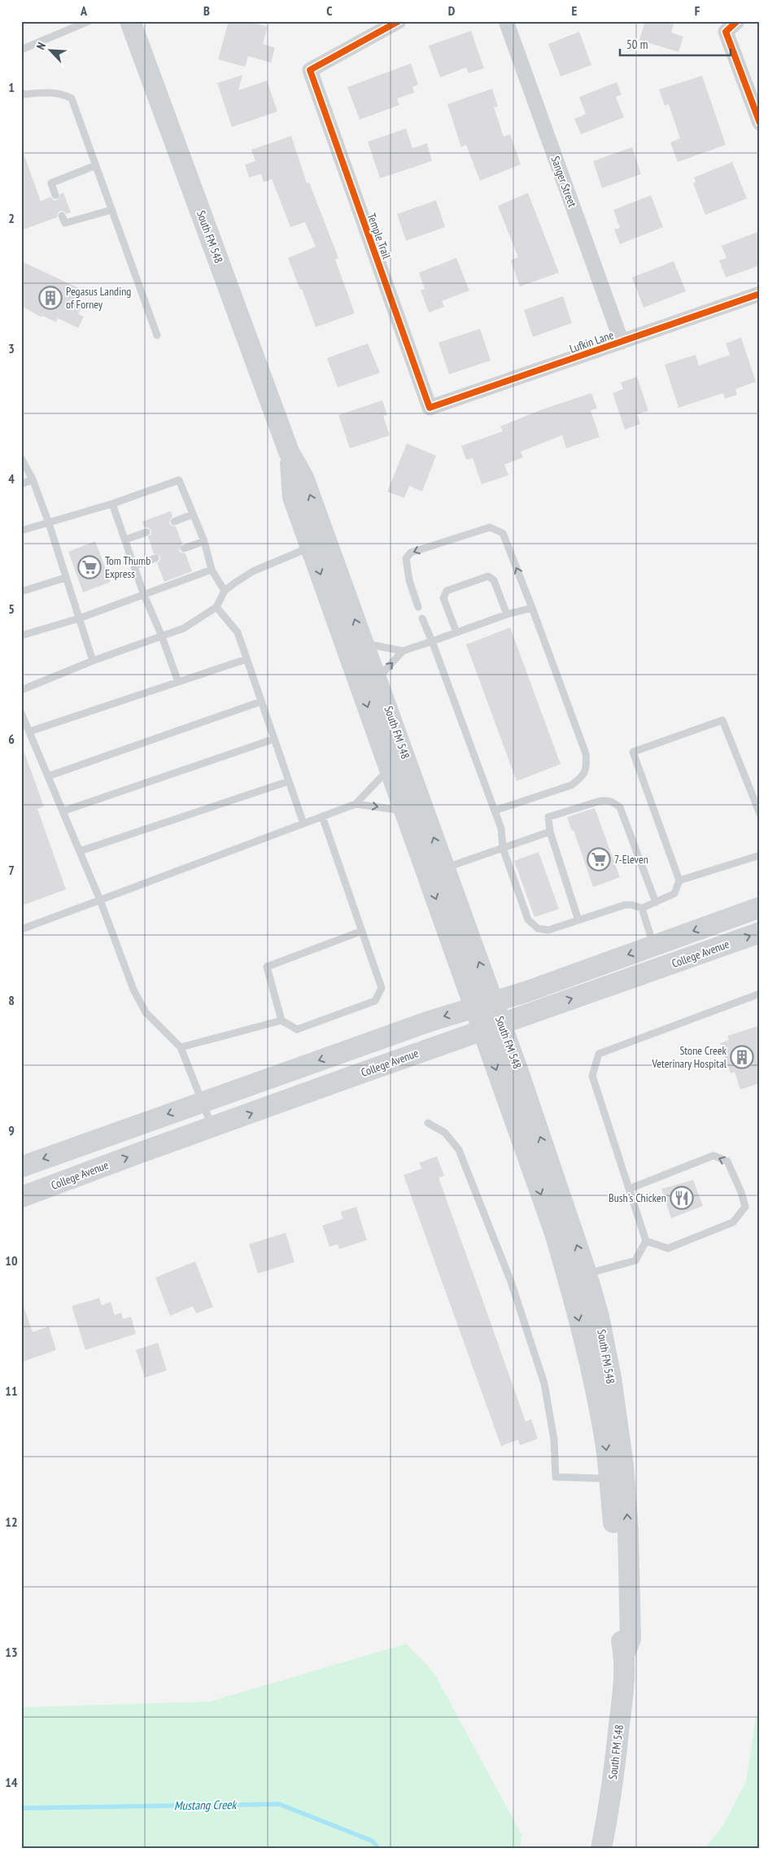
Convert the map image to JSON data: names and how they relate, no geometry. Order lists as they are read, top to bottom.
{
  "streets": {
    "main road": ["South FM 548", "College Avenue"],
    "street": ["Sanger Street", "Temple Trail", "Lufkin Lane"]
  },
  "crossings": [
    ["Sanger Street", "Lufkin Lane"],
    ["Temple Trail", "Lufkin Lane"],
    ["South FM 548", "College Avenue"]
  ],
  "water": ["Mustang Creek"],
  "places": {
    "building": ["Pegasus Landing of Forney", "Stone Creek Veterinary Hospital"],
    "supermarket": ["Tom Thumb Express", "7-Eleven"],
    "restaurant": ["Bush's Chicken"]
  },
  "scale_bar": "50 m",
  "north": "top left",
  "grid": {
    "columns": [
      "A",
      "B",
      "C",
      "D",
      "E",
      "F"
    ],
    "rows": [
      "1",
      "2",
      "3",
      "4",
      "5",
      "6",
      "7",
      "8",
      "9",
      "10",
      "11",
      "12",
      "13",
      "14"
    ]
  }
}
